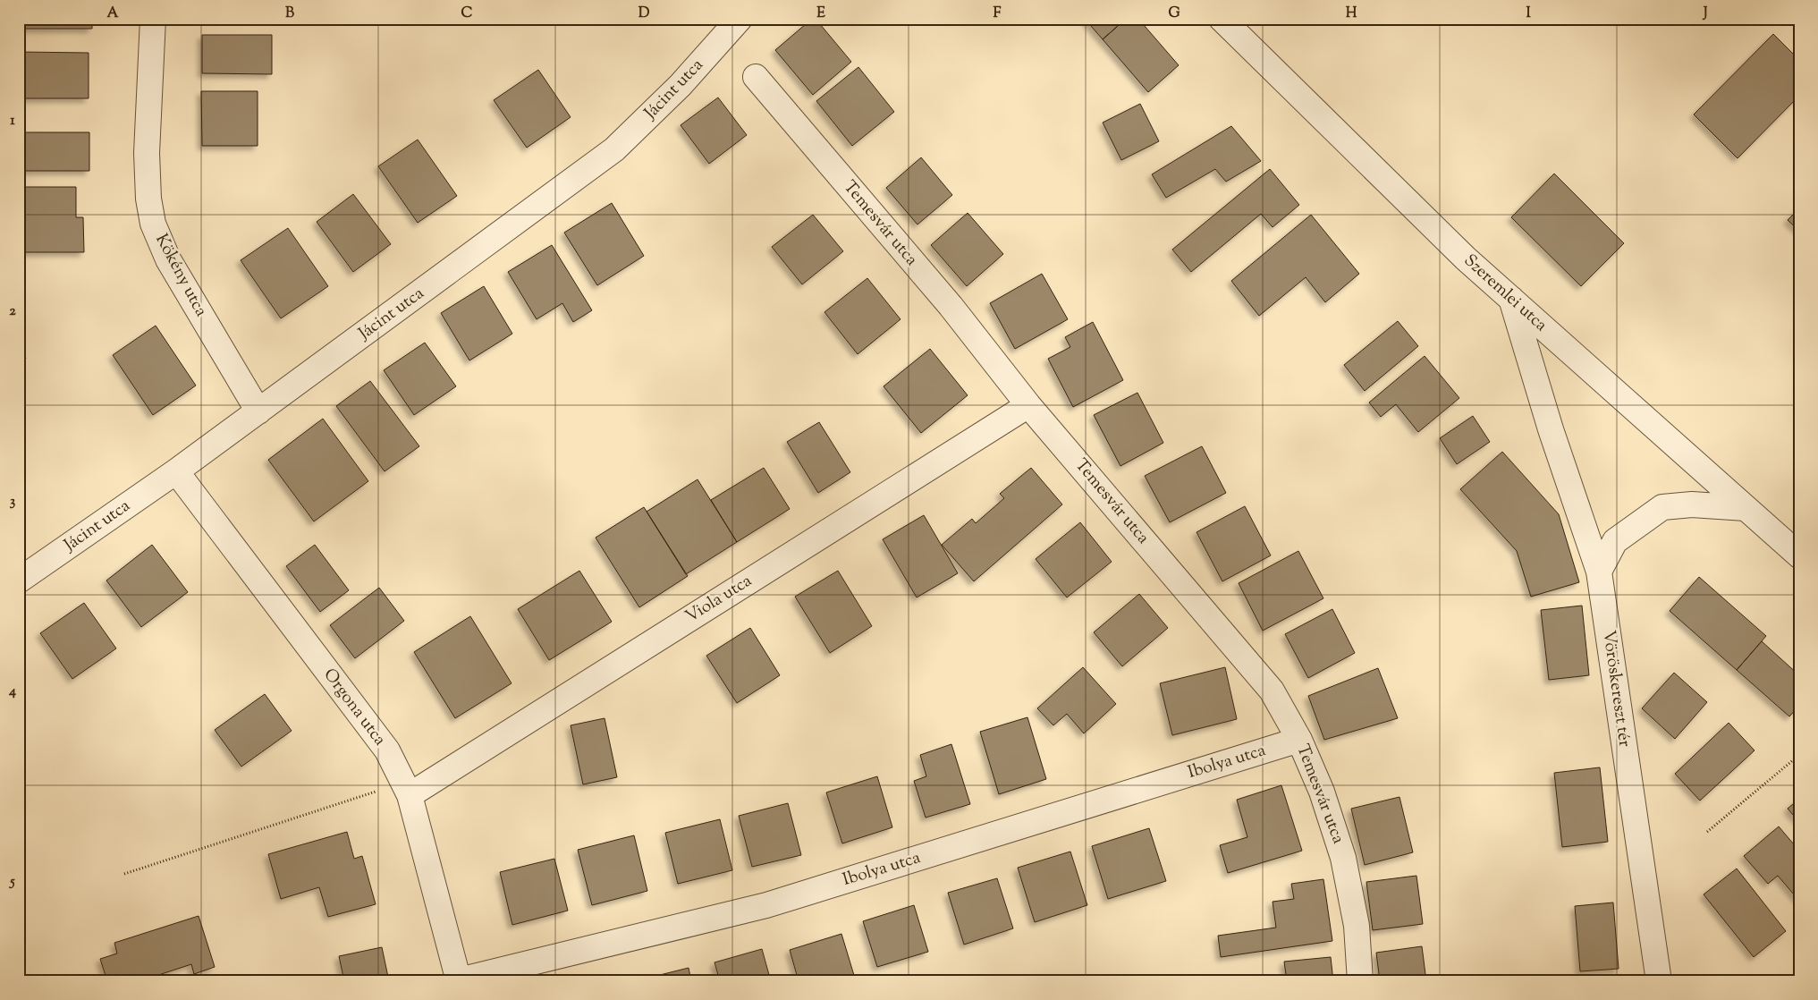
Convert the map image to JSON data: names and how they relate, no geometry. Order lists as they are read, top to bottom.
{
  "streets": {
    "street": [
      "Jácint utca",
      "Temesvár utca",
      "Kökény utca",
      "Szeremlei utca",
      "Viola utca",
      "Vöröskereszt tér",
      "Orgona utca",
      "Ibolya utca"
    ]
  },
  "crossings": [
    ["Jácint utca", "Kökény utca"],
    ["Jácint utca", "Orgona utca"],
    ["Temesvár utca", "Viola utca"],
    ["Temesvár utca", "Ibolya utca"],
    ["Szeremlei utca", "Vöröskereszt tér"],
    ["Viola utca", "Orgona utca"],
    ["Orgona utca", "Ibolya utca"]
  ],
  "grid": {
    "columns": [
      "A",
      "B",
      "C",
      "D",
      "E",
      "F",
      "G",
      "H",
      "I",
      "J"
    ],
    "rows": [
      "1",
      "2",
      "3",
      "4",
      "5"
    ]
  }
}
